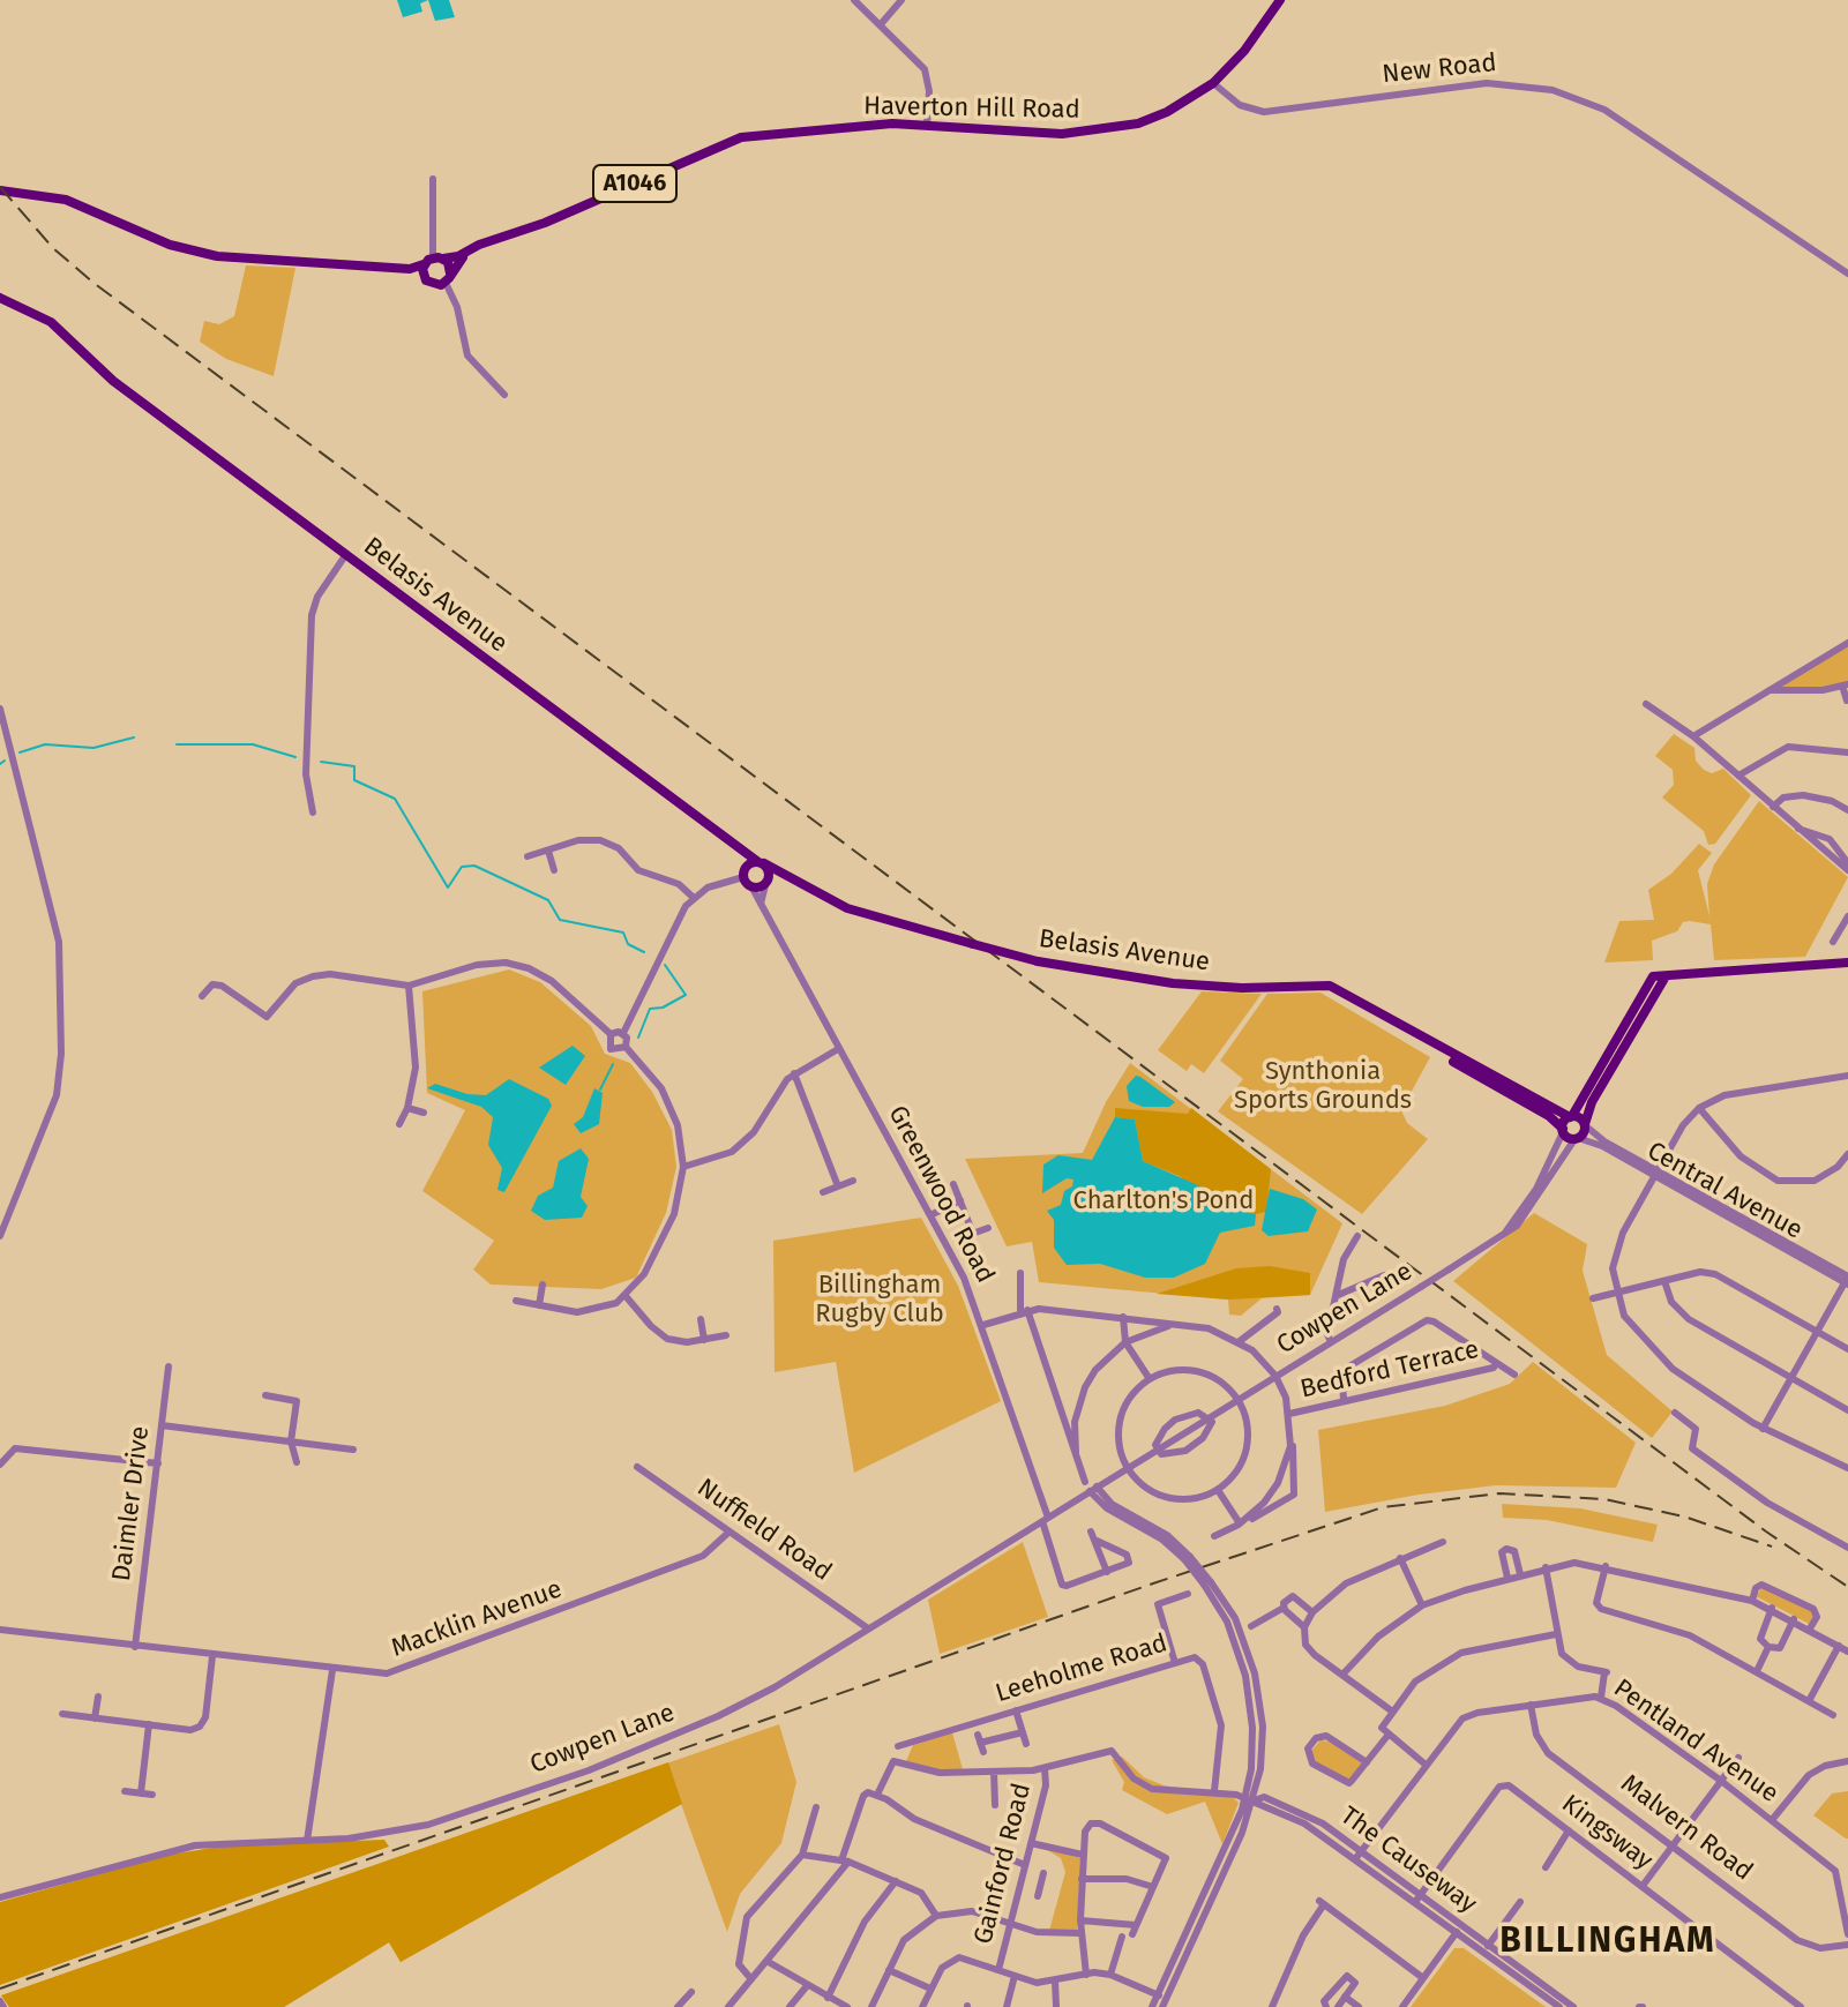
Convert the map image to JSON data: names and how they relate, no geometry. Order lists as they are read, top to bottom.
{
  "streets": {
    "main road": [
      "Haverton Hill Road",
      "A1046",
      "Belasis Avenue",
      "Central Avenue"
    ],
    "street": [
      "New Road",
      "Greenwood Road",
      "Cowpen Lane",
      "Bedford Terrace",
      "Daimler Drive",
      "Nuffield Road",
      "Macklin Avenue",
      "Leeholme Road",
      "Pentland Avenue",
      "Malvern Road",
      "Kingsway",
      "The Causeway",
      "Gainford Road"
    ]
  },
  "crossings": [
    ["New Road", "Haverton Hill Road"],
    ["Belasis Avenue", "Central Avenue"],
    ["Belasis Avenue", "Greenwood Road"],
    ["Central Avenue", "Cowpen Lane"],
    ["Greenwood Road", "Cowpen Lane"],
    ["Cowpen Lane", "Nuffield Road"],
    ["Daimler Drive", "Macklin Avenue"],
    ["Nuffield Road", "Macklin Avenue"],
    ["Leeholme Road", "The Causeway"],
    ["Pentland Avenue", "Malvern Road"],
    ["Pentland Avenue", "The Causeway"],
    ["Kingsway", "The Causeway"],
    ["The Causeway", "Gainford Road"]
  ],
  "districts": ["BILLINGHAM"],
  "parks": ["Synthonia Sports Grounds", "Charlton's Pond", "Billingham Rugby Club"]
}
